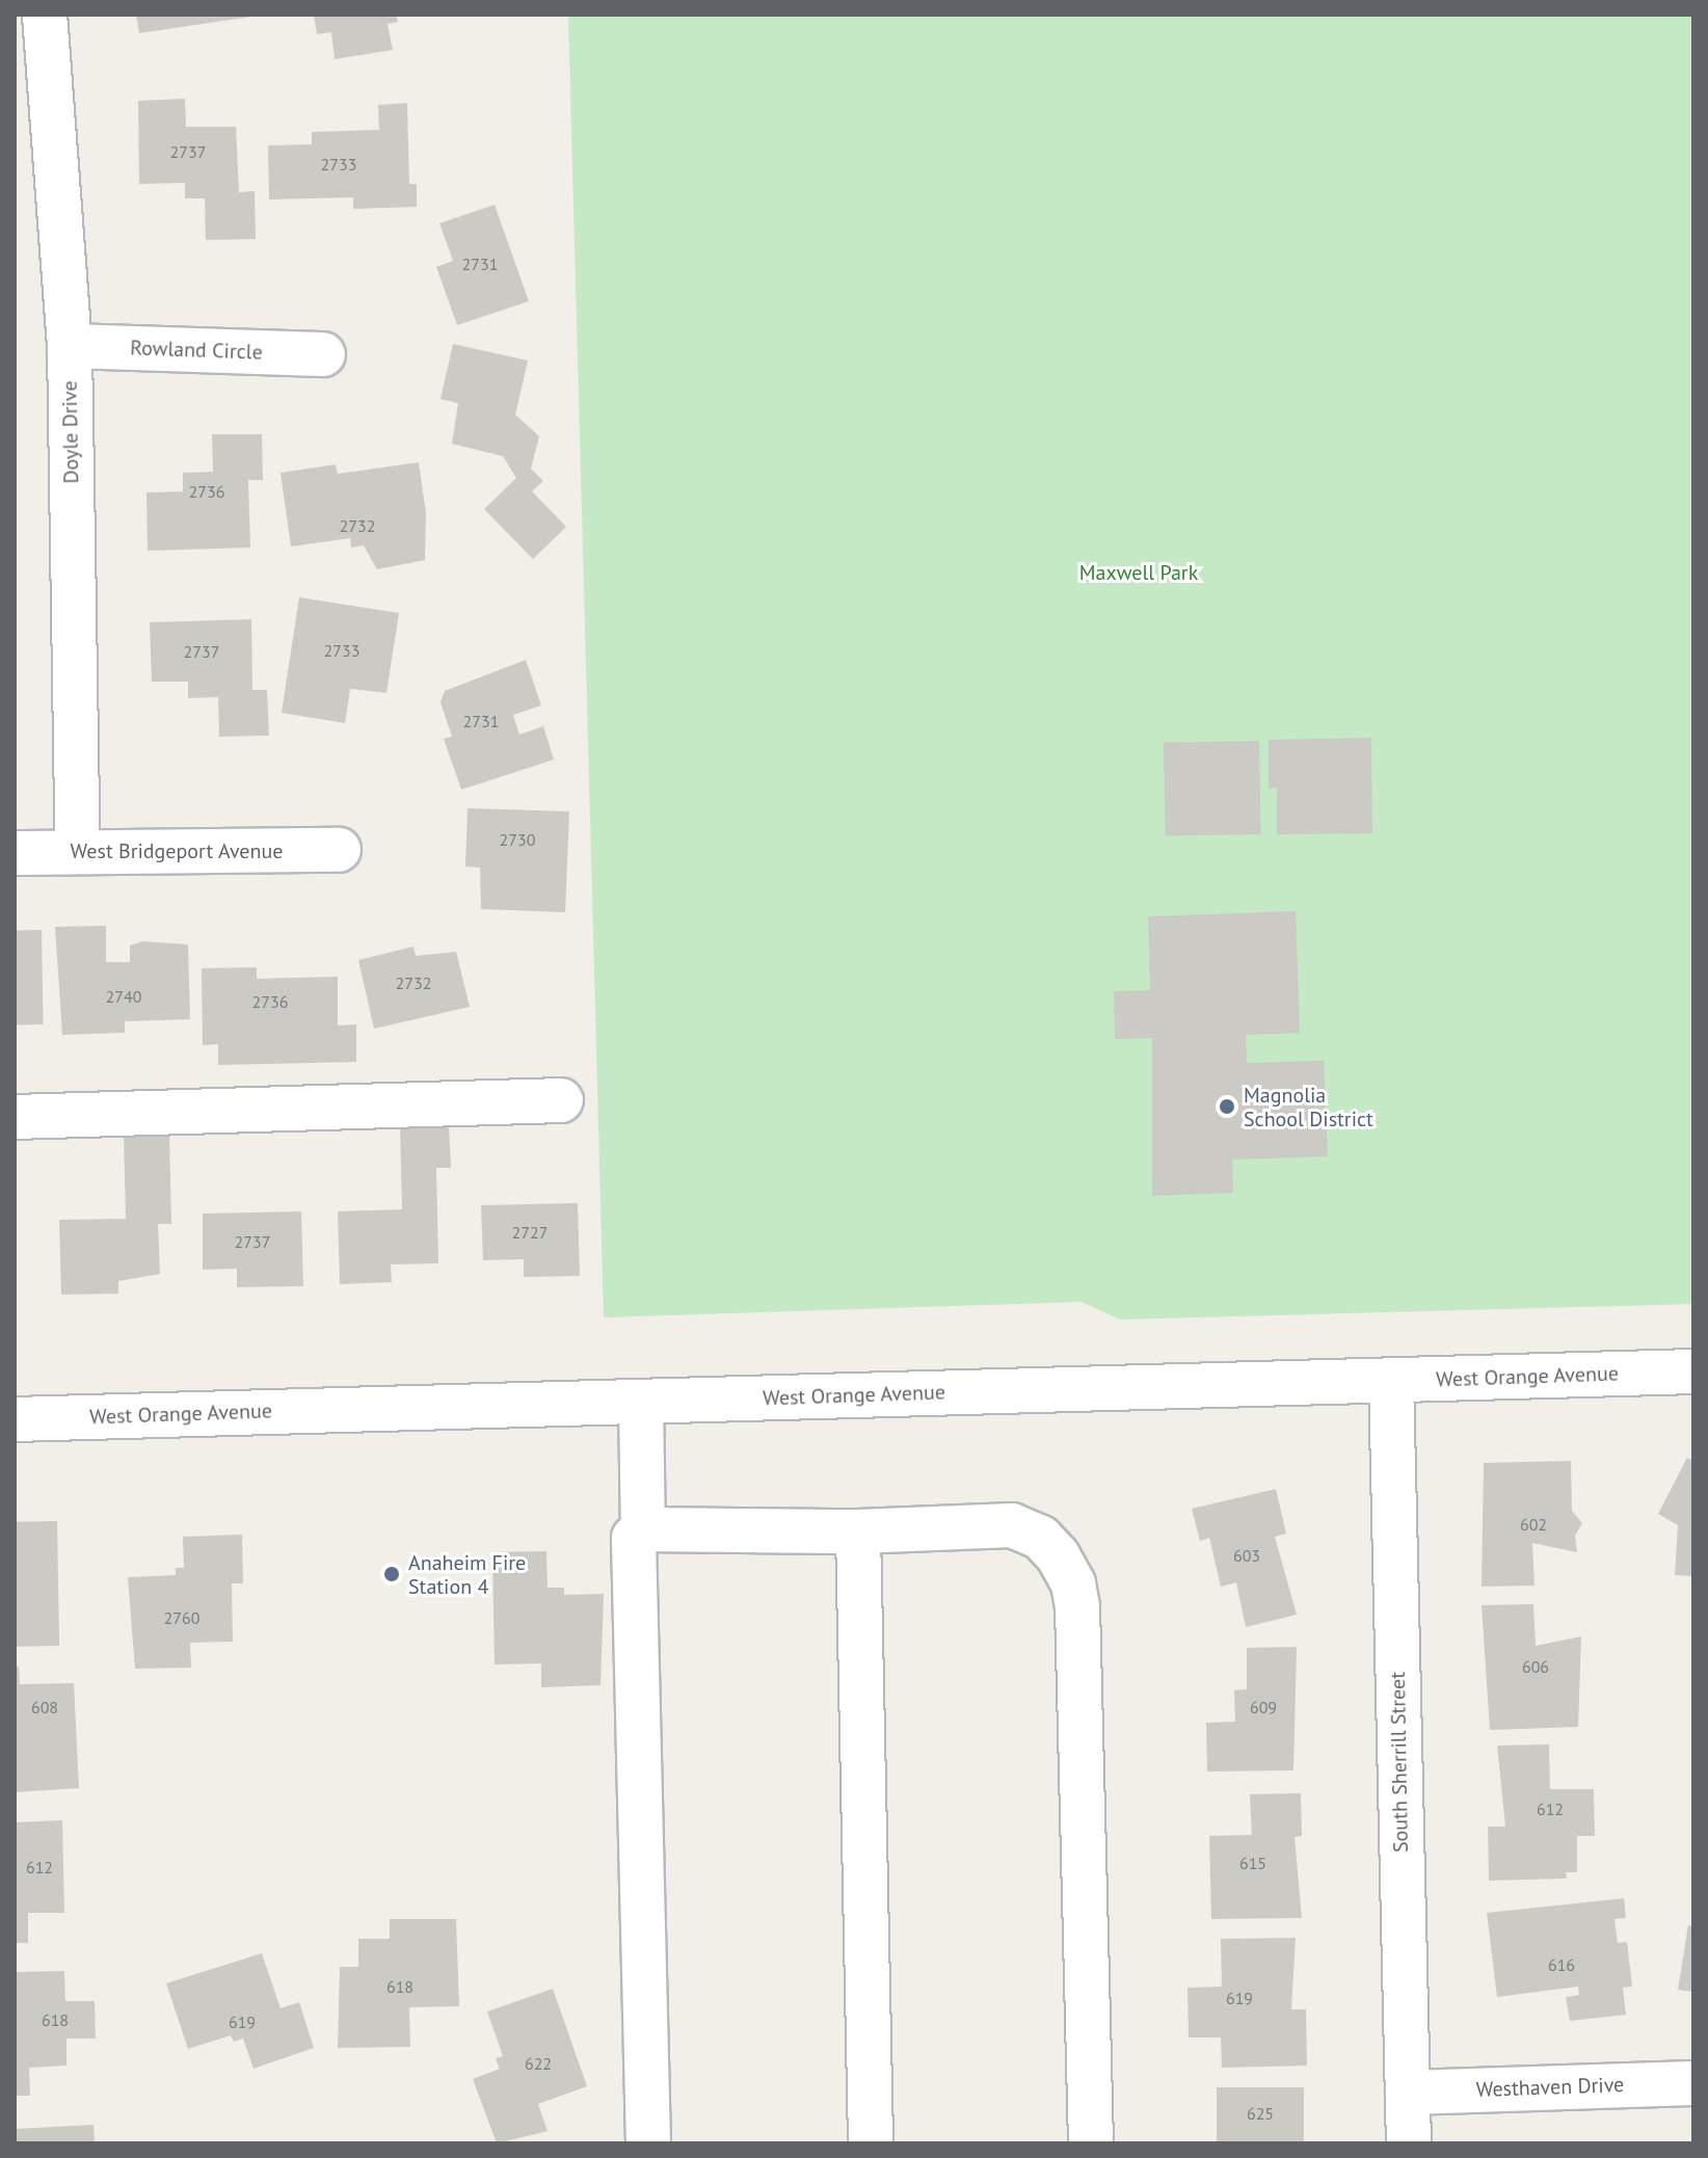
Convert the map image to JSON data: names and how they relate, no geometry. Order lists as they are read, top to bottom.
{
  "streets": {
    "street": [
      "Rowland Circle",
      "Doyle Drive",
      "West Bridgeport Avenue",
      "West Orange Avenue",
      "South Sherrill Street",
      "Westhaven Drive"
    ]
  },
  "crossings": [
    ["Rowland Circle", "Doyle Drive"],
    ["Doyle Drive", "West Bridgeport Avenue"],
    ["West Orange Avenue", "South Sherrill Street"],
    ["South Sherrill Street", "Westhaven Drive"]
  ],
  "parks": ["Maxwell Park"],
  "places": ["Magnolia School District", "Anaheim Fire Station 4"],
  "house_numbers": [
    "2737",
    "2733",
    "2731",
    "2736",
    "2732",
    "2733",
    "2737",
    "2731",
    "2730",
    "2732",
    "2740",
    "2736",
    "2727",
    "2737",
    "602",
    "603",
    "2760",
    "606",
    "608",
    "609",
    "612",
    "615",
    "612",
    "616",
    "618",
    "619",
    "618",
    "619",
    "622",
    "625"
  ]
}
